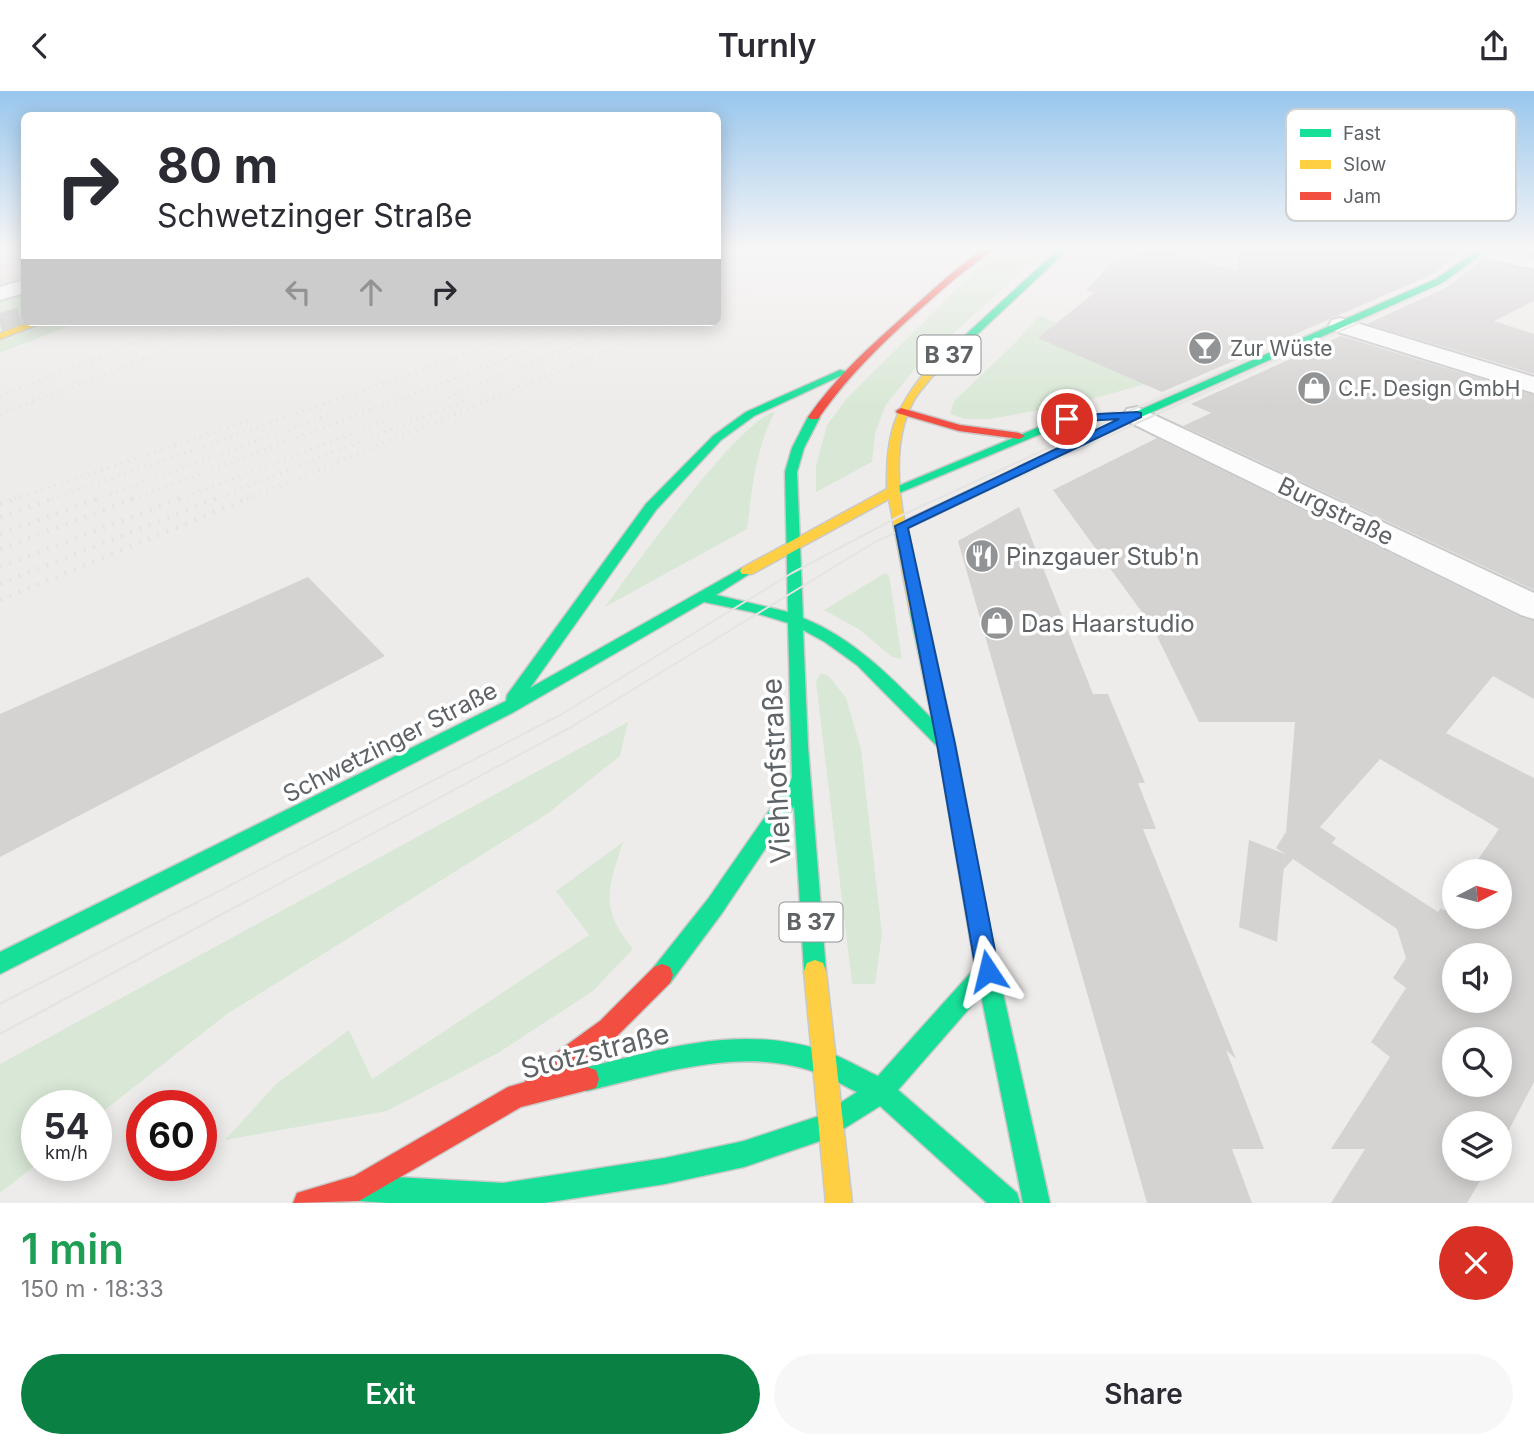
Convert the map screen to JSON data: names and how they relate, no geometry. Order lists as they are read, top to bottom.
{
  "streets": {
    "main road": [
      "B 37",
      "Schwetzinger Straße",
      "Viehhofstraße",
      "Stotzstraße"
    ],
    "street": ["Burgstraße"]
  },
  "crossings": [
    ["B 37", "Schwetzinger Straße"],
    ["B 37", "Viehhofstraße"],
    ["B 37", "Stotzstraße"],
    ["Schwetzinger Straße", "Viehhofstraße"],
    ["Viehhofstraße", "Stotzstraße"]
  ],
  "places": {
    "bar": ["Zur Wüste"],
    "shop": ["C.F. Design GmbH", "Das Haarstudio"],
    "restaurant": ["Pinzgauer Stub'n"]
  },
  "legend": ["Fast", "Slow", "Jam"],
  "north": "right",
  "page": {
    "header": "Turnly",
    "turn": ["80 m", "Schwetzinger Straße"],
    "speed": "54 km/h",
    "limit": "60",
    "heading": ["1 min", "150 m · 18:33"],
    "buttons": ["Exit", "Share"]
  }
}
